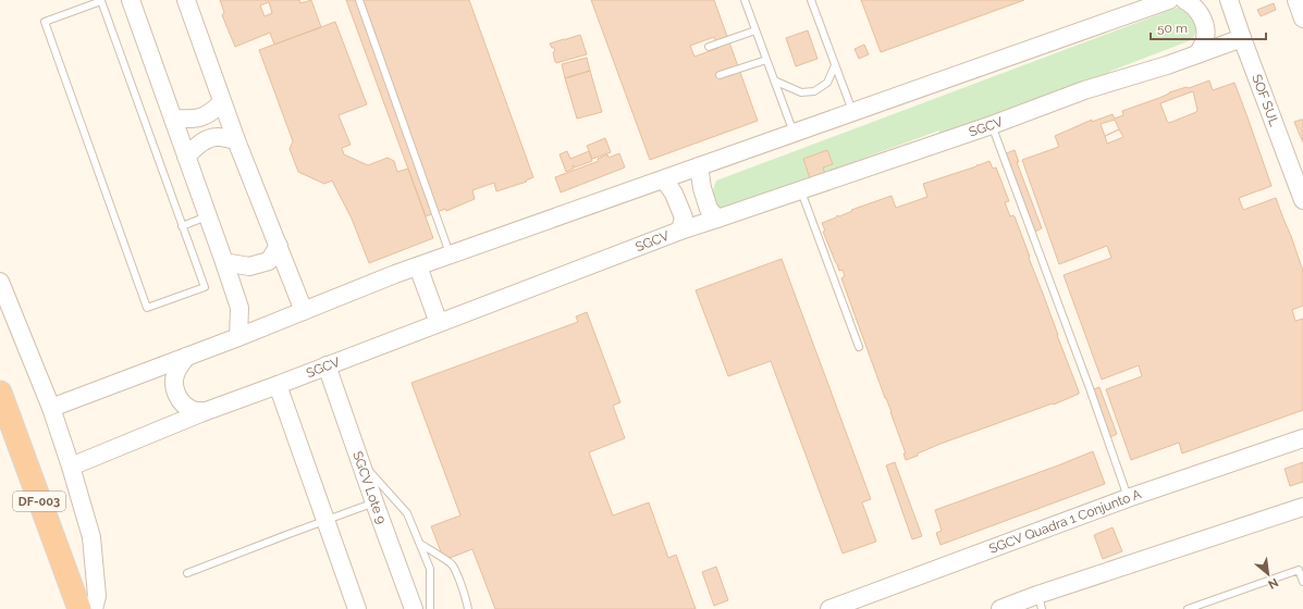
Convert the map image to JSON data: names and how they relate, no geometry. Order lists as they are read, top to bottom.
{
  "streets": {
    "highway": ["DF-003"],
    "street": [
      "SOF SUL",
      "SGCV",
      "SGCV Lote 9",
      "SGCV Quadra 1 Conjunto A"
    ]
  },
  "crossings": [
    ["SOF SUL", "SGCV"],
    ["SGCV", "SGCV Lote 9"]
  ],
  "scale_bar": "50 m",
  "north": "bottom right"
}
